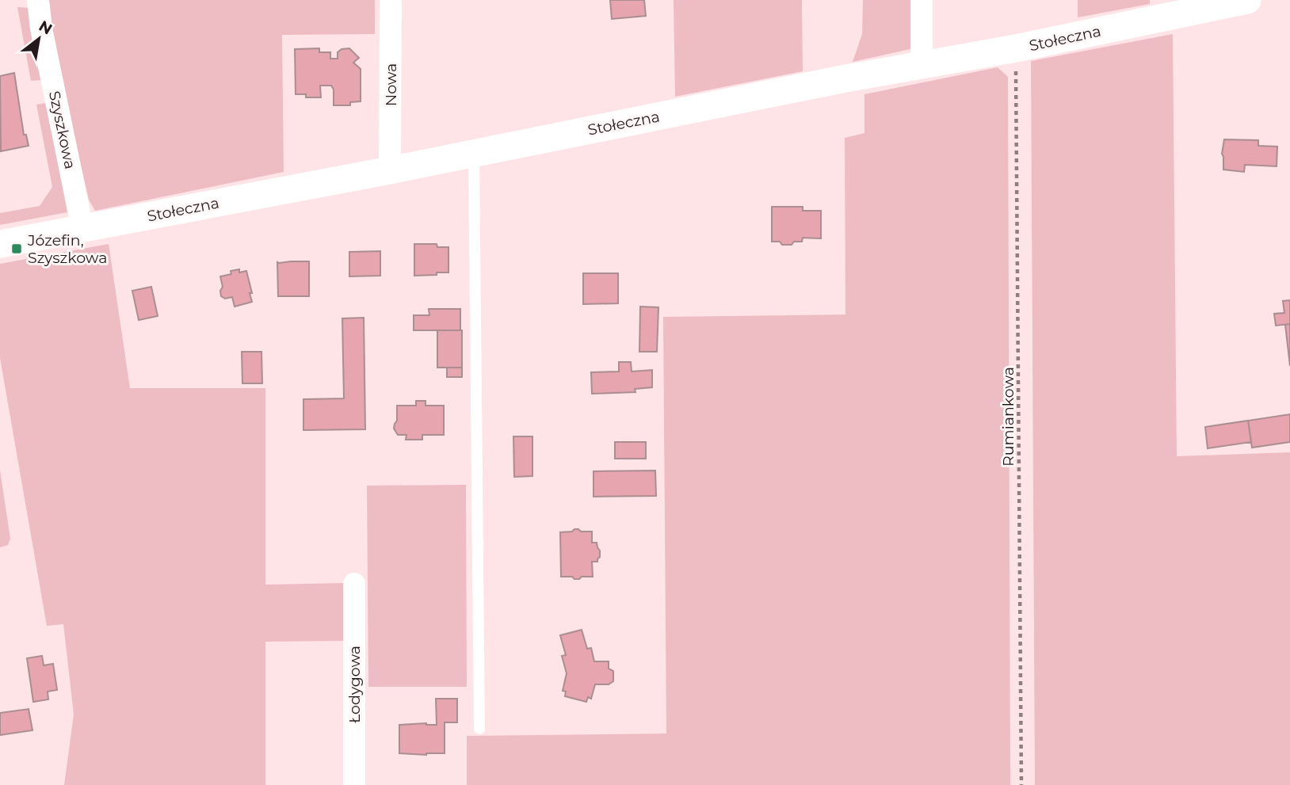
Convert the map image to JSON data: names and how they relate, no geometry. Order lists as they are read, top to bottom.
{
  "streets": {
    "street": [
      "Stołeczna",
      "Nowa",
      "Szyszkowa",
      "Łodygowa"
    ],
    "path": ["Rumiankowa"]
  },
  "crossings": [
    ["Stołeczna", "Nowa"],
    ["Stołeczna", "Szyszkowa"],
    ["Stołeczna", "Rumiankowa"]
  ],
  "places": {
    "transit": ["Józefin, Szyszkowa"]
  },
  "north": "top right"
}
